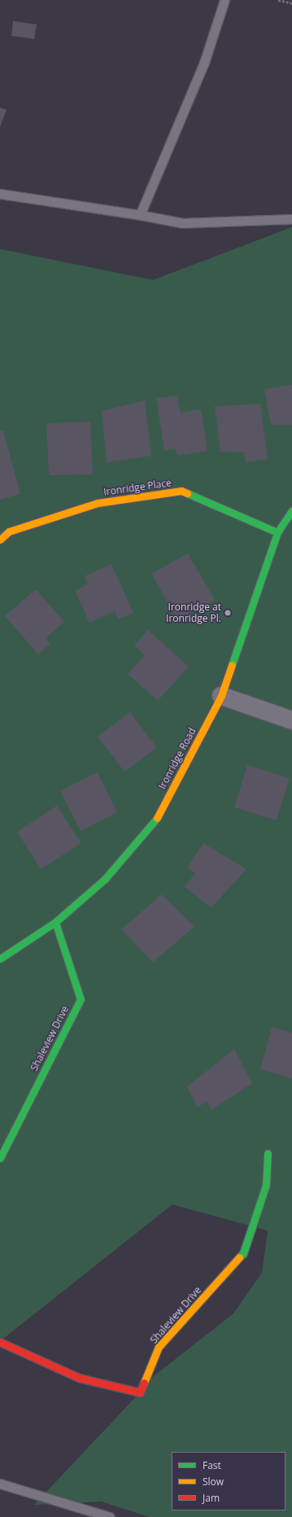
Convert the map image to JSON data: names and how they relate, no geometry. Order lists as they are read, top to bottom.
{
  "streets": {
    "street": ["Ironridge Place", "Ironridge Road", "Shaleview Drive"]
  },
  "crossings": [
    ["Ironridge Place", "Ironridge Road"],
    ["Ironridge Road", "Shaleview Drive"]
  ],
  "places": ["Ironridge at Ironridge Pl."],
  "legend": ["Fast", "Slow", "Jam"]
}
